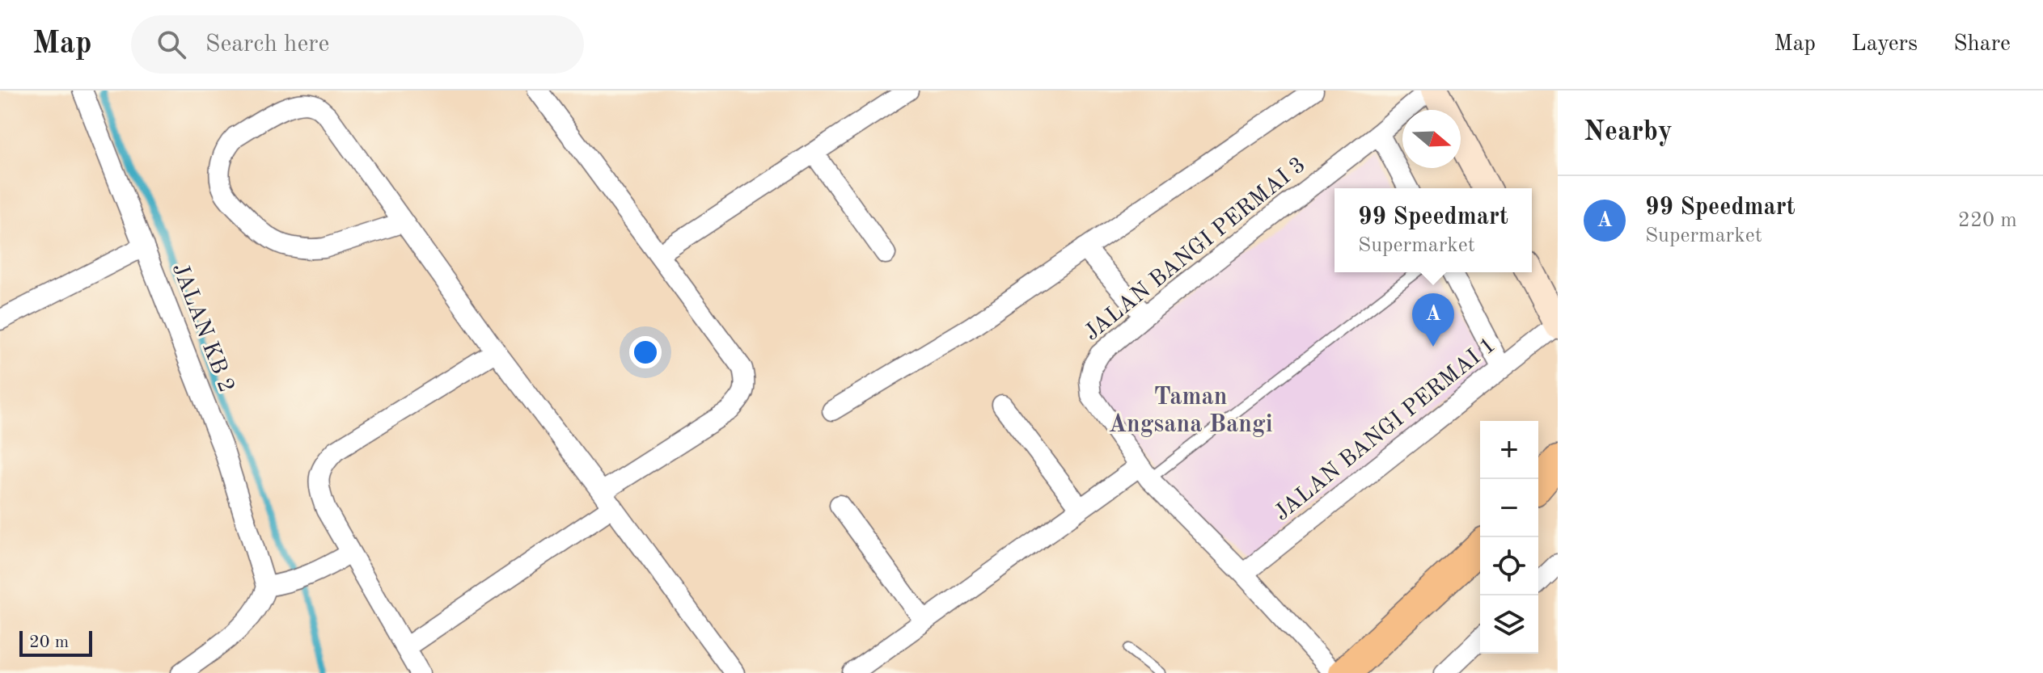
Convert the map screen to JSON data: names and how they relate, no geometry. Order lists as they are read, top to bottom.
{
  "streets": {
    "street": ["JALAN BANGI PERMAI 3", "JALAN KB 2", "JALAN BANGI PERMAI 1"]
  },
  "crossings": [
    ["JALAN BANGI PERMAI 3", "JALAN BANGI PERMAI 1"]
  ],
  "districts": ["Taman Angsana Bangi"],
  "scale_bar": "20 m",
  "north": "right",
  "page": {
    "header": "Map",
    "search": "Search here",
    "nav": ["Map", "Layers", "Share"],
    "heading": "Nearby",
    "list": [
      {
        "mark": "A",
        "name": "99 Speedmart",
        "note": "Supermarket",
        "value": "220 m"
      }
    ],
    "popup": ["99 Speedmart", "Supermarket"],
    "pins": "A",
    "map_buttons": ["+", "−"],
    "scale": "20 m"
  }
}
